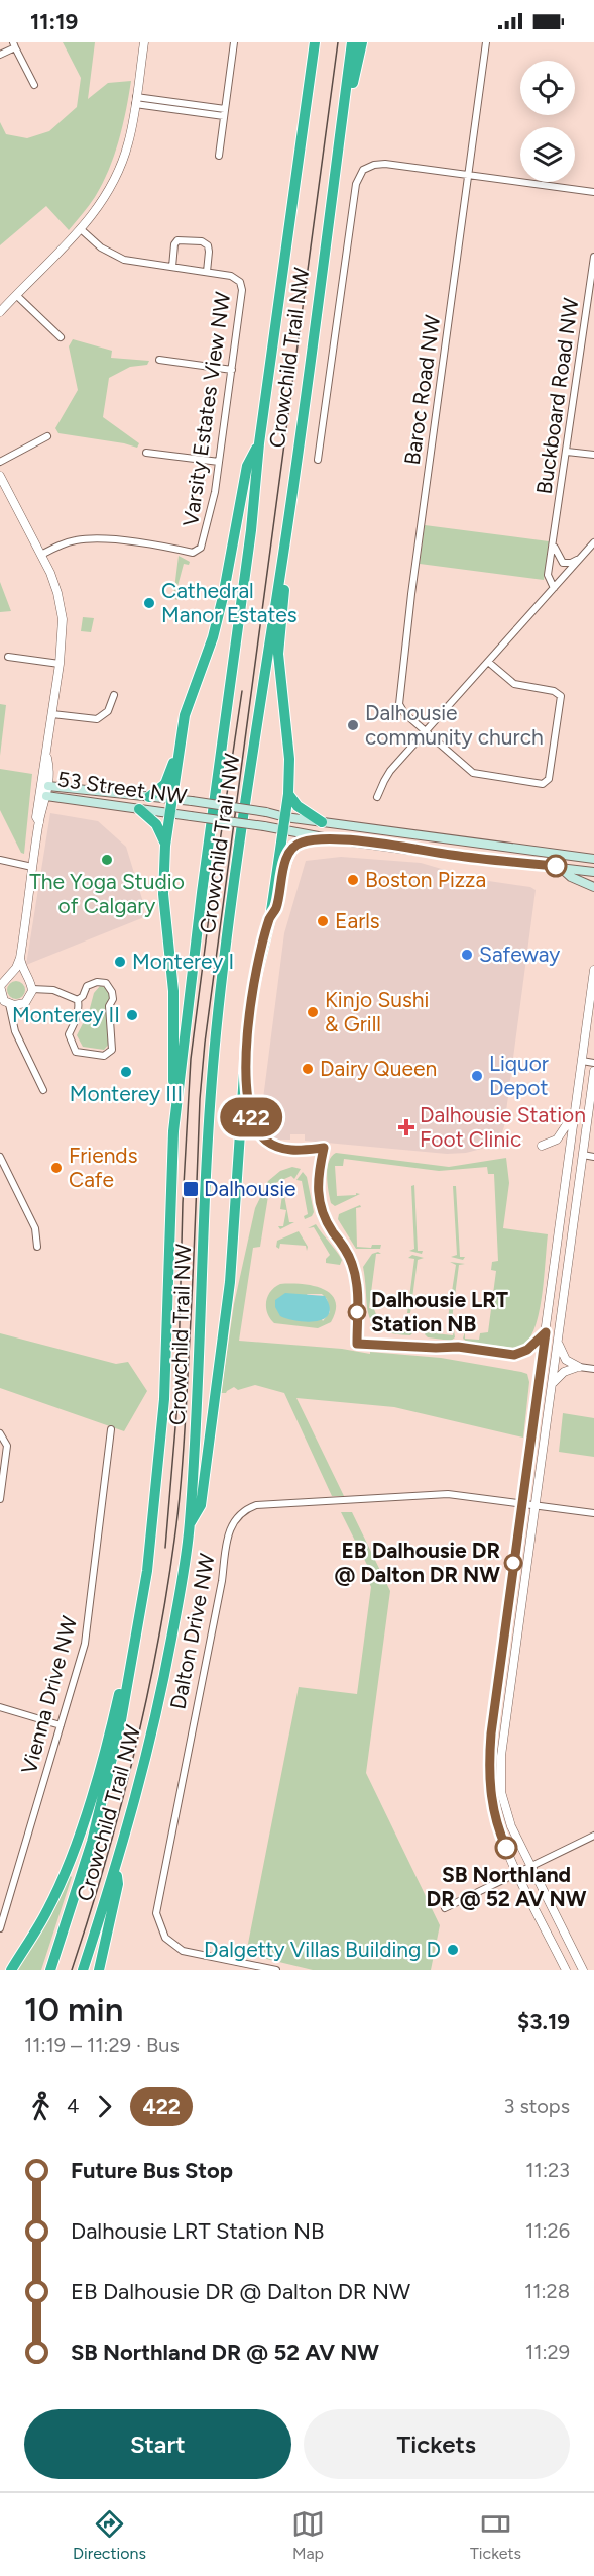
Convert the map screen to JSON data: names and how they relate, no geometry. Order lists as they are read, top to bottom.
{
  "streets": {
    "highway": ["Crowchild Trail NW"],
    "main road": ["53 Street NW"],
    "street": [
      "Baroc Road NW",
      "Buckboard Road NW",
      "Varsity Estates View NW",
      "Dalton Drive NW",
      "Vienna Drive NW"
    ]
  },
  "places": {
    "other": [
      "Cathedral Manor Estates",
      "Dalhousie community church",
      "The Yoga Studio of Calgary",
      "Boston Pizza",
      "Earls",
      "Safeway",
      "Monterey I",
      "Kinjo Sushi & Grill",
      "Monterey II",
      "Dairy Queen",
      "Monterey III",
      "Liquor Depot",
      "Friends Cafe",
      "Dalhousie LRT Station NB",
      "EB Dalhousie DR @ Dalton DR NW",
      "SB Northland DR @ 52 AV NW",
      "Dalgetty Villas Building D"
    ],
    "health": ["Dalhousie Station Foot Clinic"],
    "transit": ["Dalhousie"]
  },
  "lines": ["bus line 422"],
  "page": {
    "status": "11:19",
    "on_map": "422",
    "heading": ["10 min", "11:19 – 11:29 · Bus", "$3.19"],
    "legs": ["4", "422", "3 stops"],
    "list": [
      {
        "name": "Future Bus Stop",
        "value": "11:23"
      },
      {
        "name": "Dalhousie LRT Station NB",
        "value": "11:26"
      },
      {
        "name": "EB Dalhousie DR @ Dalton DR NW",
        "value": "11:28"
      },
      {
        "name": "SB Northland DR @ 52 AV NW",
        "value": "11:29"
      }
    ],
    "buttons": ["Start", "Tickets"],
    "tabs": ["Directions", "Map", "Tickets"]
  }
}
